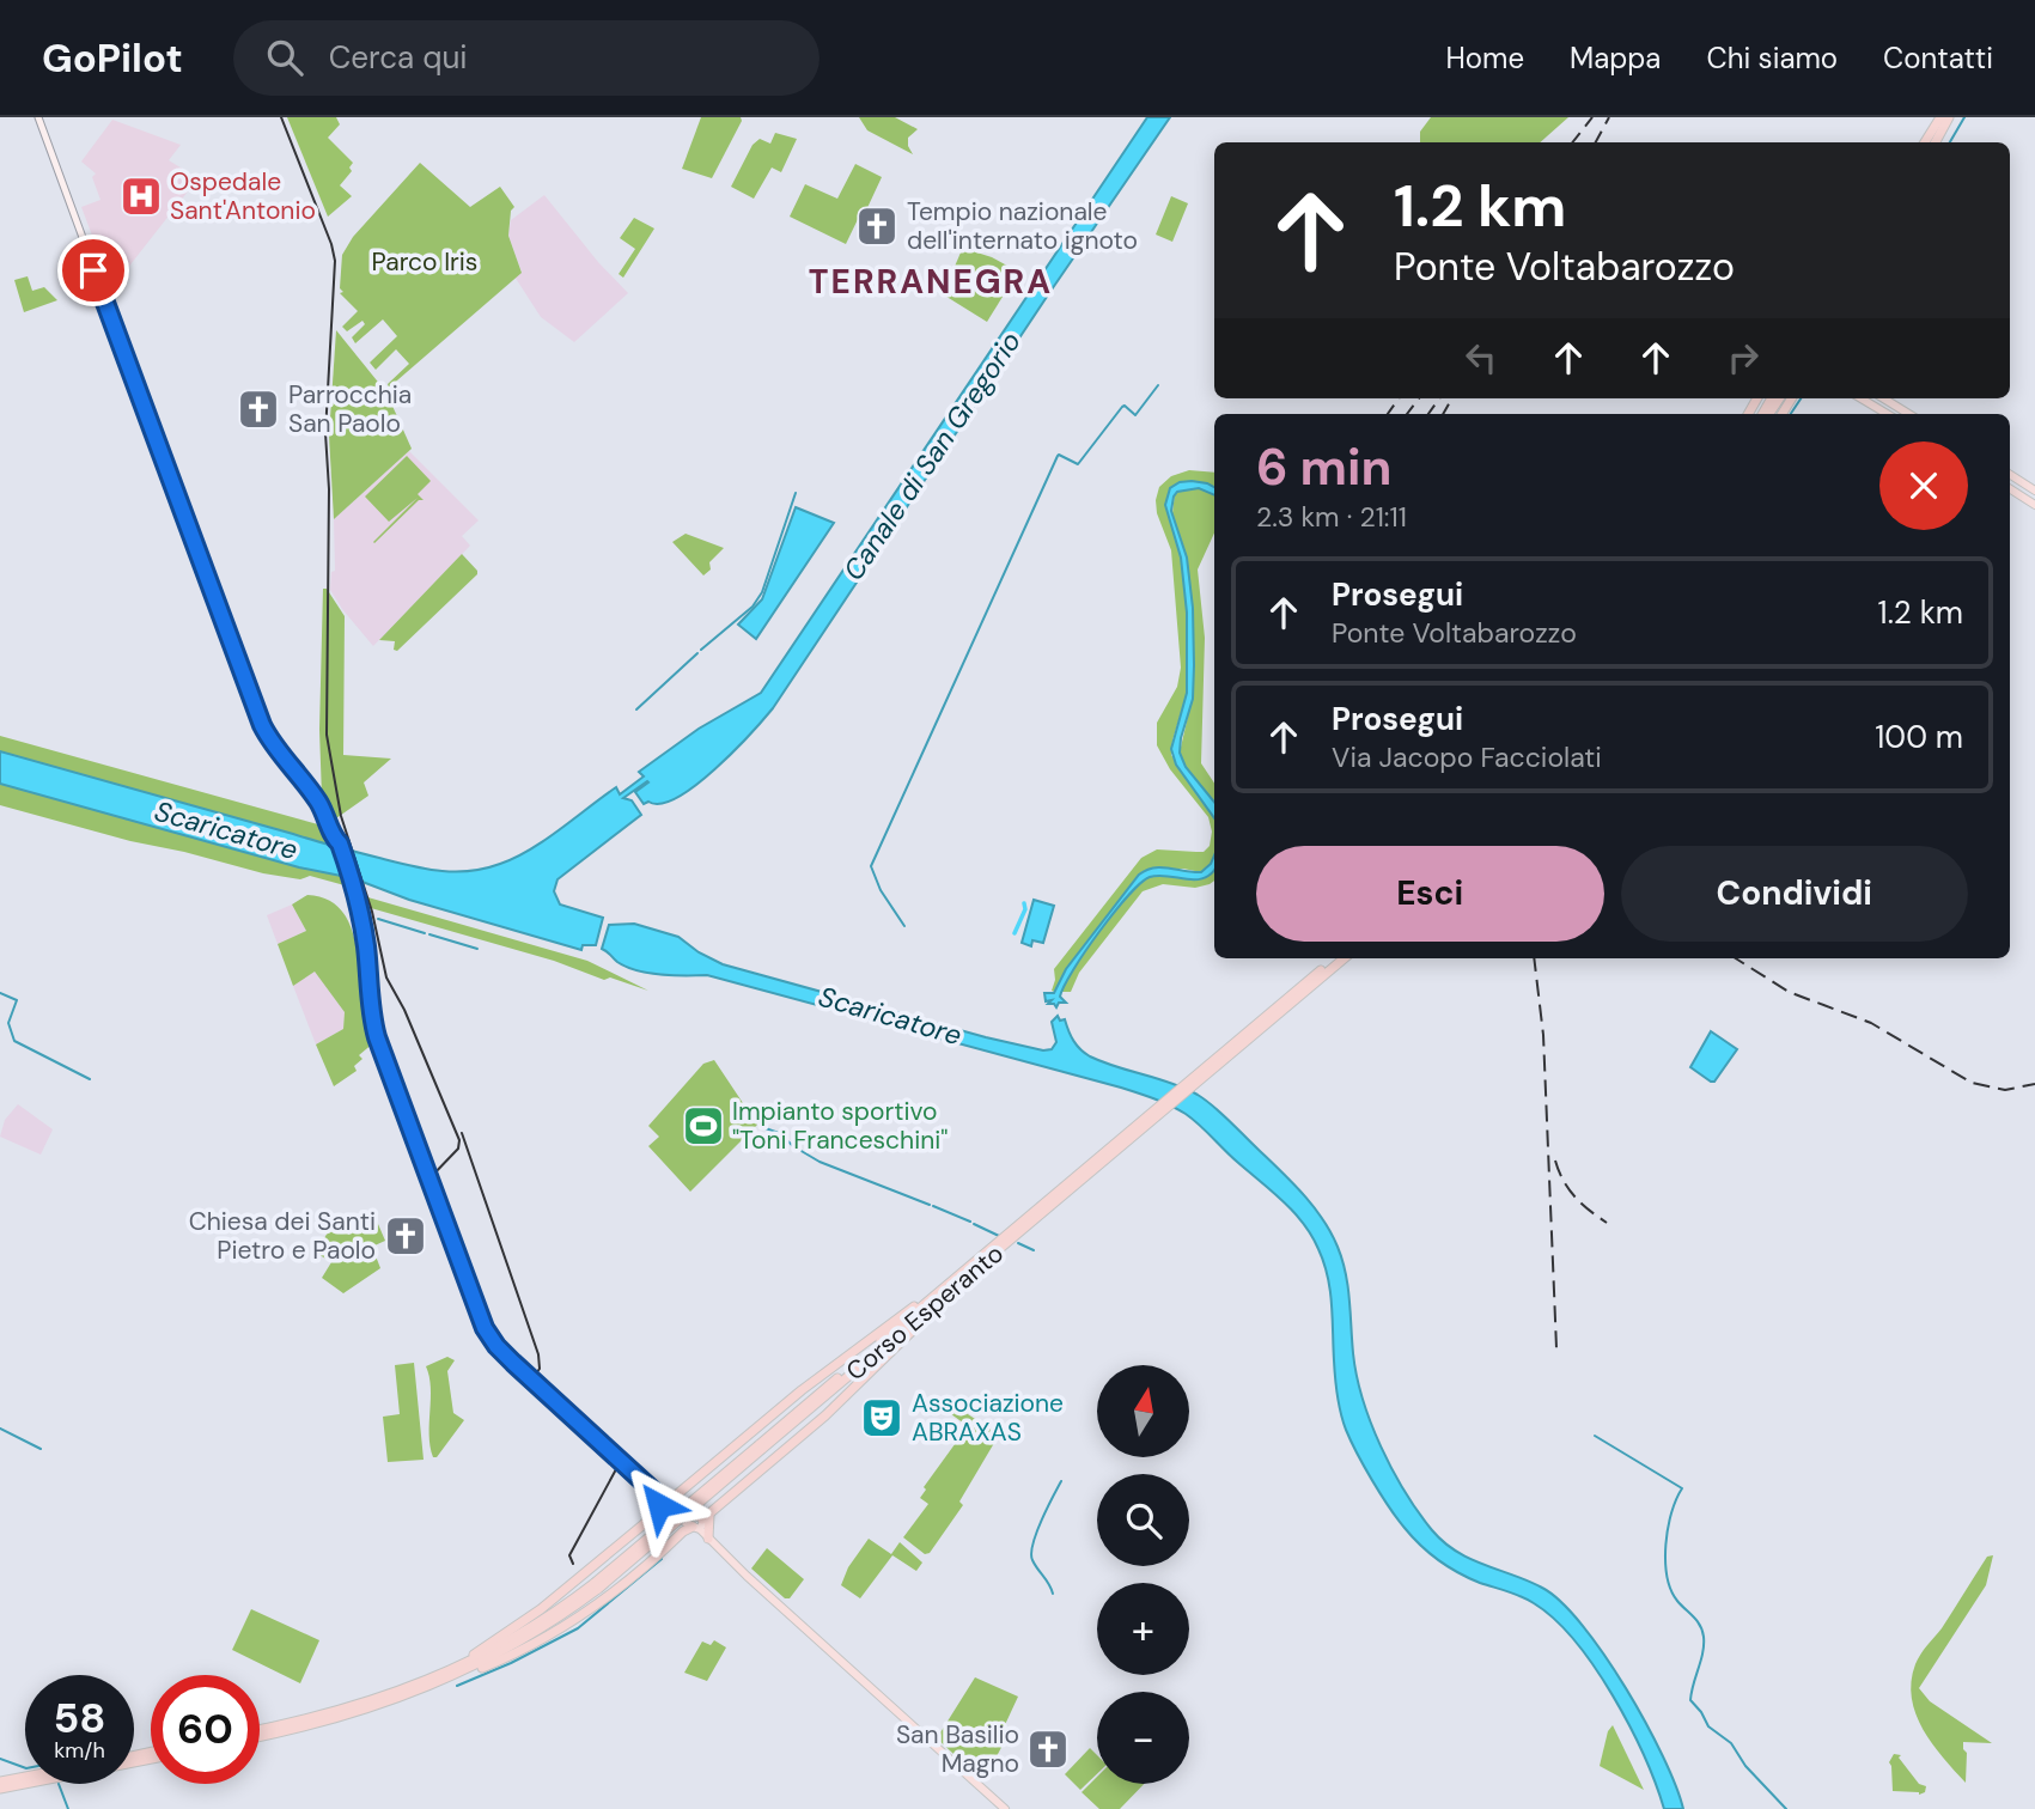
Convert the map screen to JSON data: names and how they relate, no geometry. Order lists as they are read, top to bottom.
{
  "streets": {
    "highway": ["Corso Esperanto"]
  },
  "districts": ["TERRANEGRA"],
  "water": ["Canale di San Gregorio", "Scaricatore"],
  "parks": ["Parco Iris"],
  "places": {
    "hospital": ["Ospedale Sant'Antonio"],
    "church": [
      "Tempio nazionale dell'internato ignoto",
      "Parrocchia San Paolo",
      "Chiesa dei Santi Pietro e Paolo",
      "San Basilio Magno"
    ],
    "sports": ["Impianto sportivo \"Toni Franceschini\""],
    "theatre": ["Associazione ABRAXAS"]
  },
  "north": "top",
  "page": {
    "header": "GoPilot",
    "search": "Cerca qui",
    "nav": [
      "Home",
      "Mappa",
      "Chi siamo",
      "Contatti"
    ],
    "turn": ["1.2 km", "Ponte Voltabarozzo"],
    "heading": ["6 min", "2.3 km · 21:11"],
    "list": [
      {
        "name": "Prosegui",
        "note": "Ponte Voltabarozzo",
        "value": "1.2 km"
      },
      {
        "name": "Prosegui",
        "note": "Via Jacopo Facciolati",
        "value": "100 m"
      }
    ],
    "buttons": ["Esci", "Condividi"],
    "map_buttons": ["+", "−"],
    "speed": "58 km/h",
    "limit": "60"
  }
}
